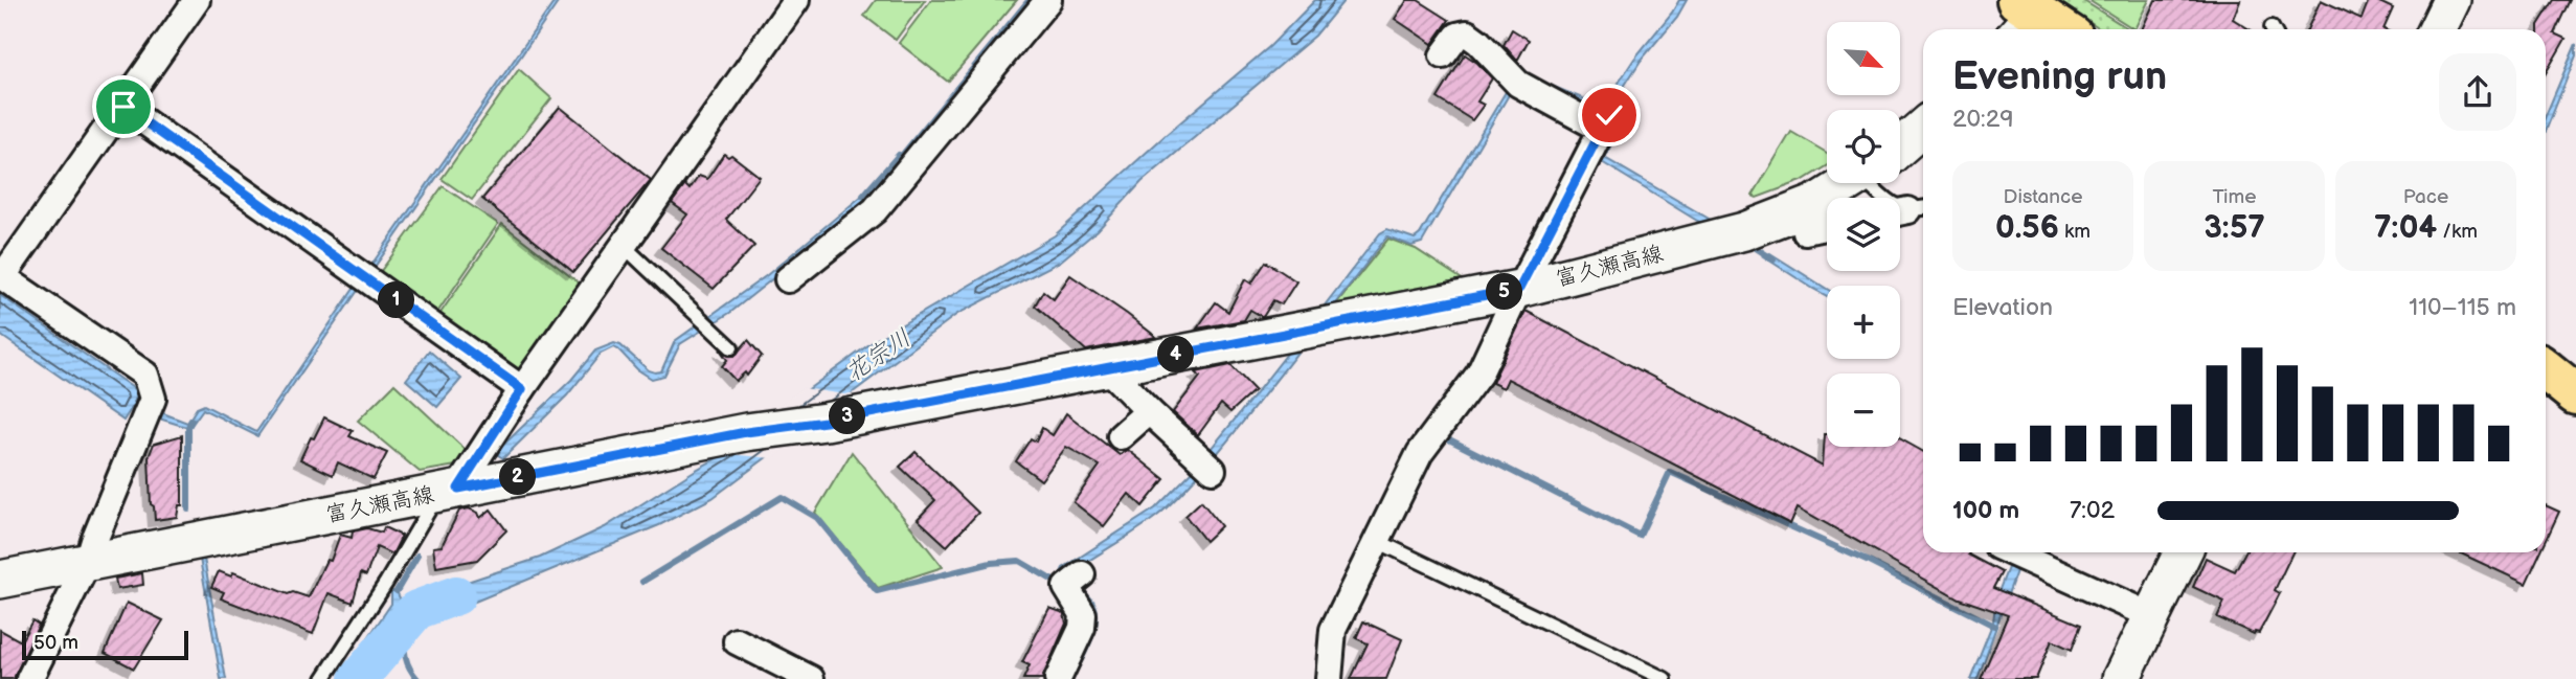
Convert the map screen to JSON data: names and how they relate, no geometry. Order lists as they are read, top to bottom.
{
  "streets": {
    "main road": ["富久瀬高線"]
  },
  "water": ["花宗川"],
  "scale_bar": "50 m",
  "north": "bottom right",
  "page": {
    "map_buttons": ["+", "−"],
    "heading": ["Evening run", "20:29"],
    "stats": [
      ["Distance", "0.56 km"],
      ["Time", "3:57"],
      ["Pace", "7:04 /km"]
    ],
    "pins": [
      "5",
      "1",
      "4",
      "3",
      "2"
    ],
    "chart": ["Elevation", "110–115 m"],
    "list": [
      {
        "name": "100 m",
        "note": "7:02"
      }
    ],
    "scale": "50 m"
  }
}
